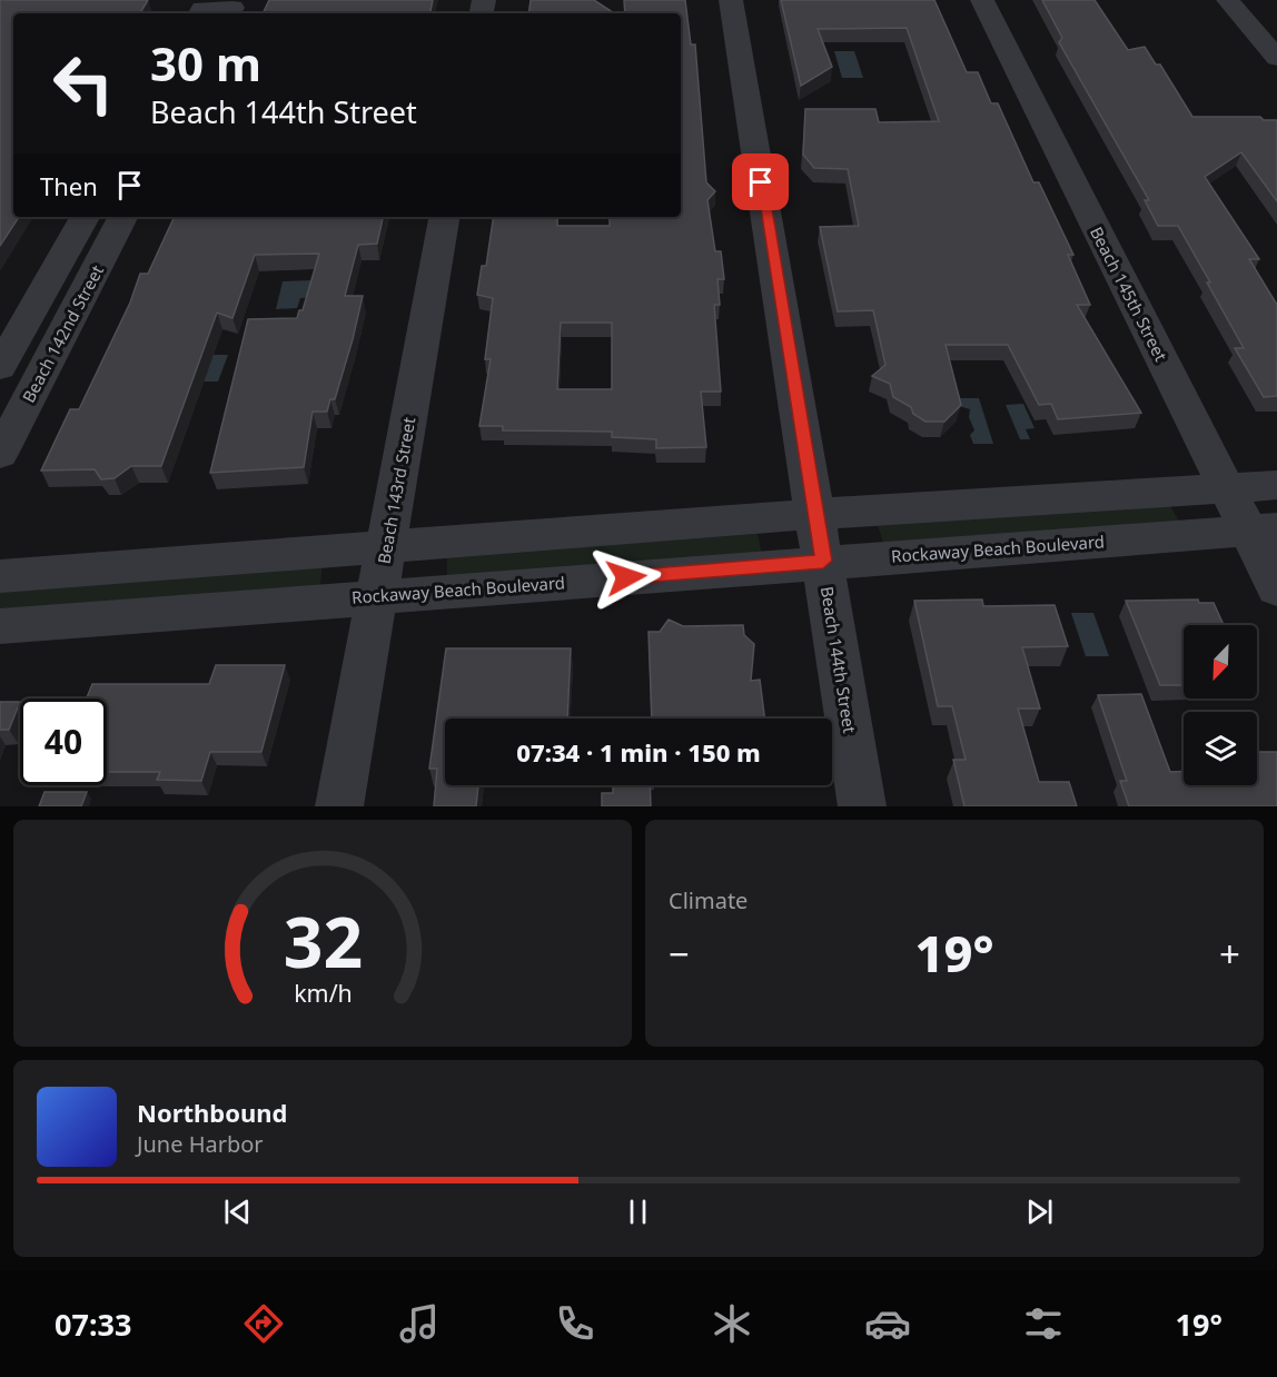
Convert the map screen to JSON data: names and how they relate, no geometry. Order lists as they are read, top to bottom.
{
  "streets": {
    "street": [
      "Beach 145th Street",
      "Beach 142nd Street",
      "Beach 143rd Street",
      "Rockaway Beach Boulevard",
      "Beach 144th Street"
    ]
  },
  "crossings": [
    ["Beach 145th Street", "Rockaway Beach Boulevard"],
    ["Beach 143rd Street", "Rockaway Beach Boulevard"],
    ["Rockaway Beach Boulevard", "Beach 144th Street"]
  ],
  "north": "bottom left",
  "page": {
    "turn": ["30 m", "Beach 144th Street"],
    "then": "Then",
    "limit": "40",
    "trip": "07:34 · 1 min · 150 m",
    "tile": "Climate",
    "heat": ["−", "19°", "+"],
    "song": ["Northbound", "June Harbor"],
    "tabs": ["07:33", "19°"],
    "gauge": ["32", "km/h"]
  }
}
